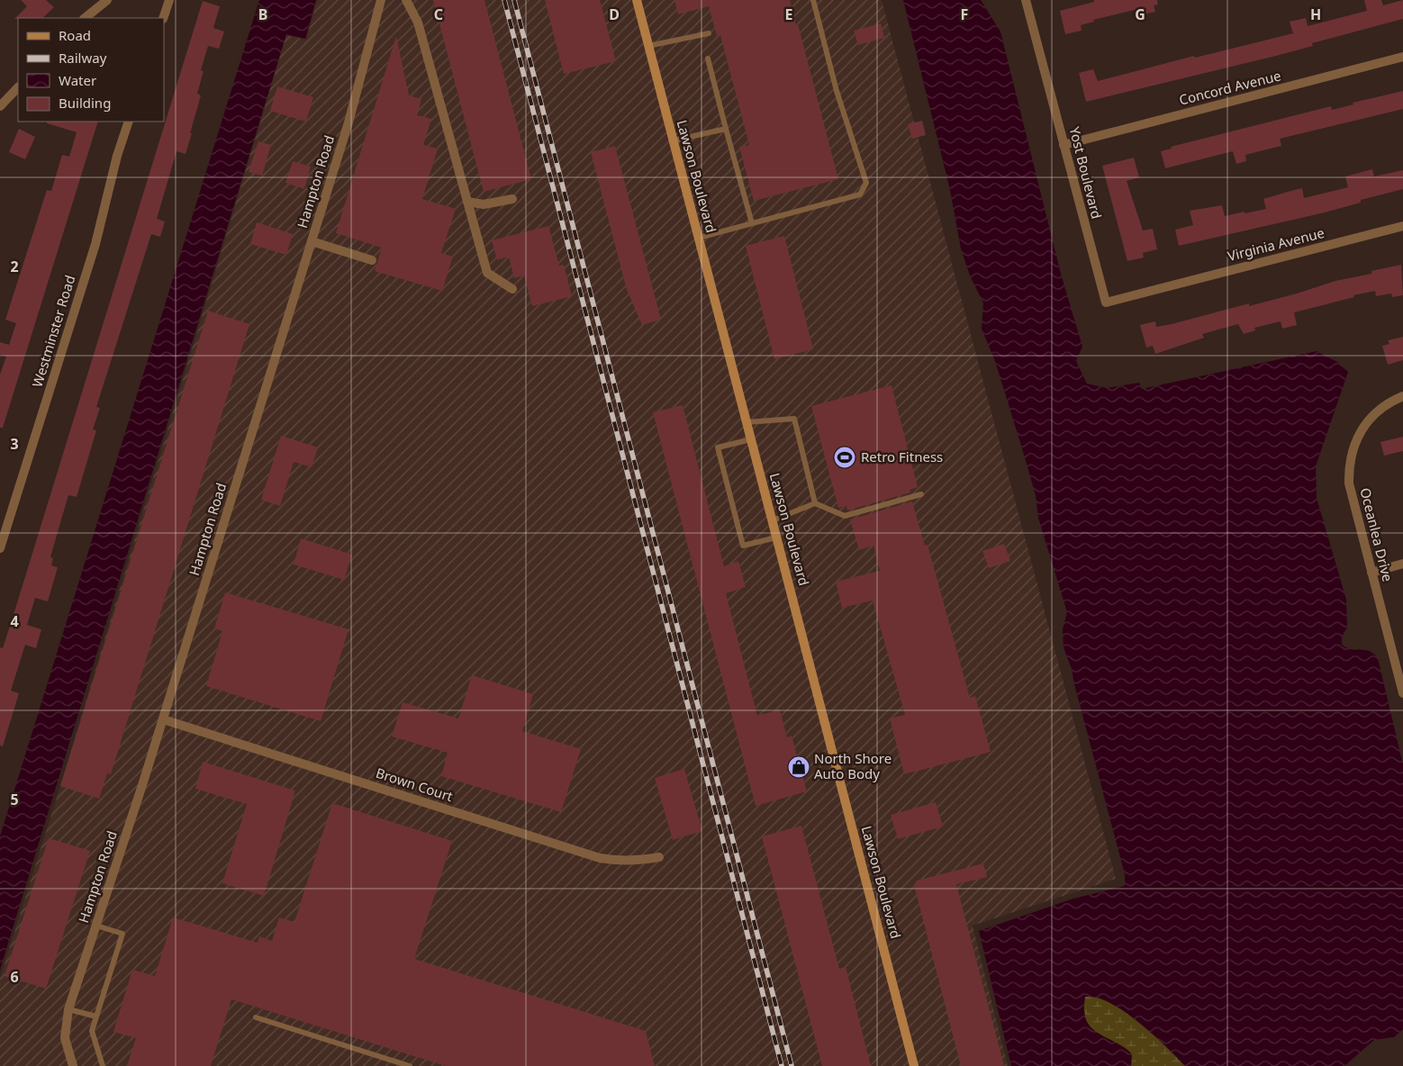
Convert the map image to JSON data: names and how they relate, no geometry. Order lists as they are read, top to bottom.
{
  "streets": {
    "main road": ["Lawson Boulevard"],
    "street": [
      "Concord Avenue",
      "Yost Boulevard",
      "Hampton Road",
      "Virginia Avenue",
      "Westminster Road",
      "Oceanlea Drive",
      "Brown Court"
    ]
  },
  "crossings": [
    ["Concord Avenue", "Yost Boulevard"],
    ["Yost Boulevard", "Virginia Avenue"],
    ["Hampton Road", "Brown Court"]
  ],
  "places": {
    "sports": ["Retro Fitness"],
    "shop": ["North Shore Auto Body"]
  },
  "legend": [
    "Road",
    "Railway",
    "Water",
    "Building"
  ],
  "grid": {
    "columns": [
      "B",
      "C",
      "D",
      "E",
      "F",
      "G",
      "H"
    ],
    "rows": [
      "2",
      "3",
      "4",
      "5",
      "6"
    ]
  }
}
